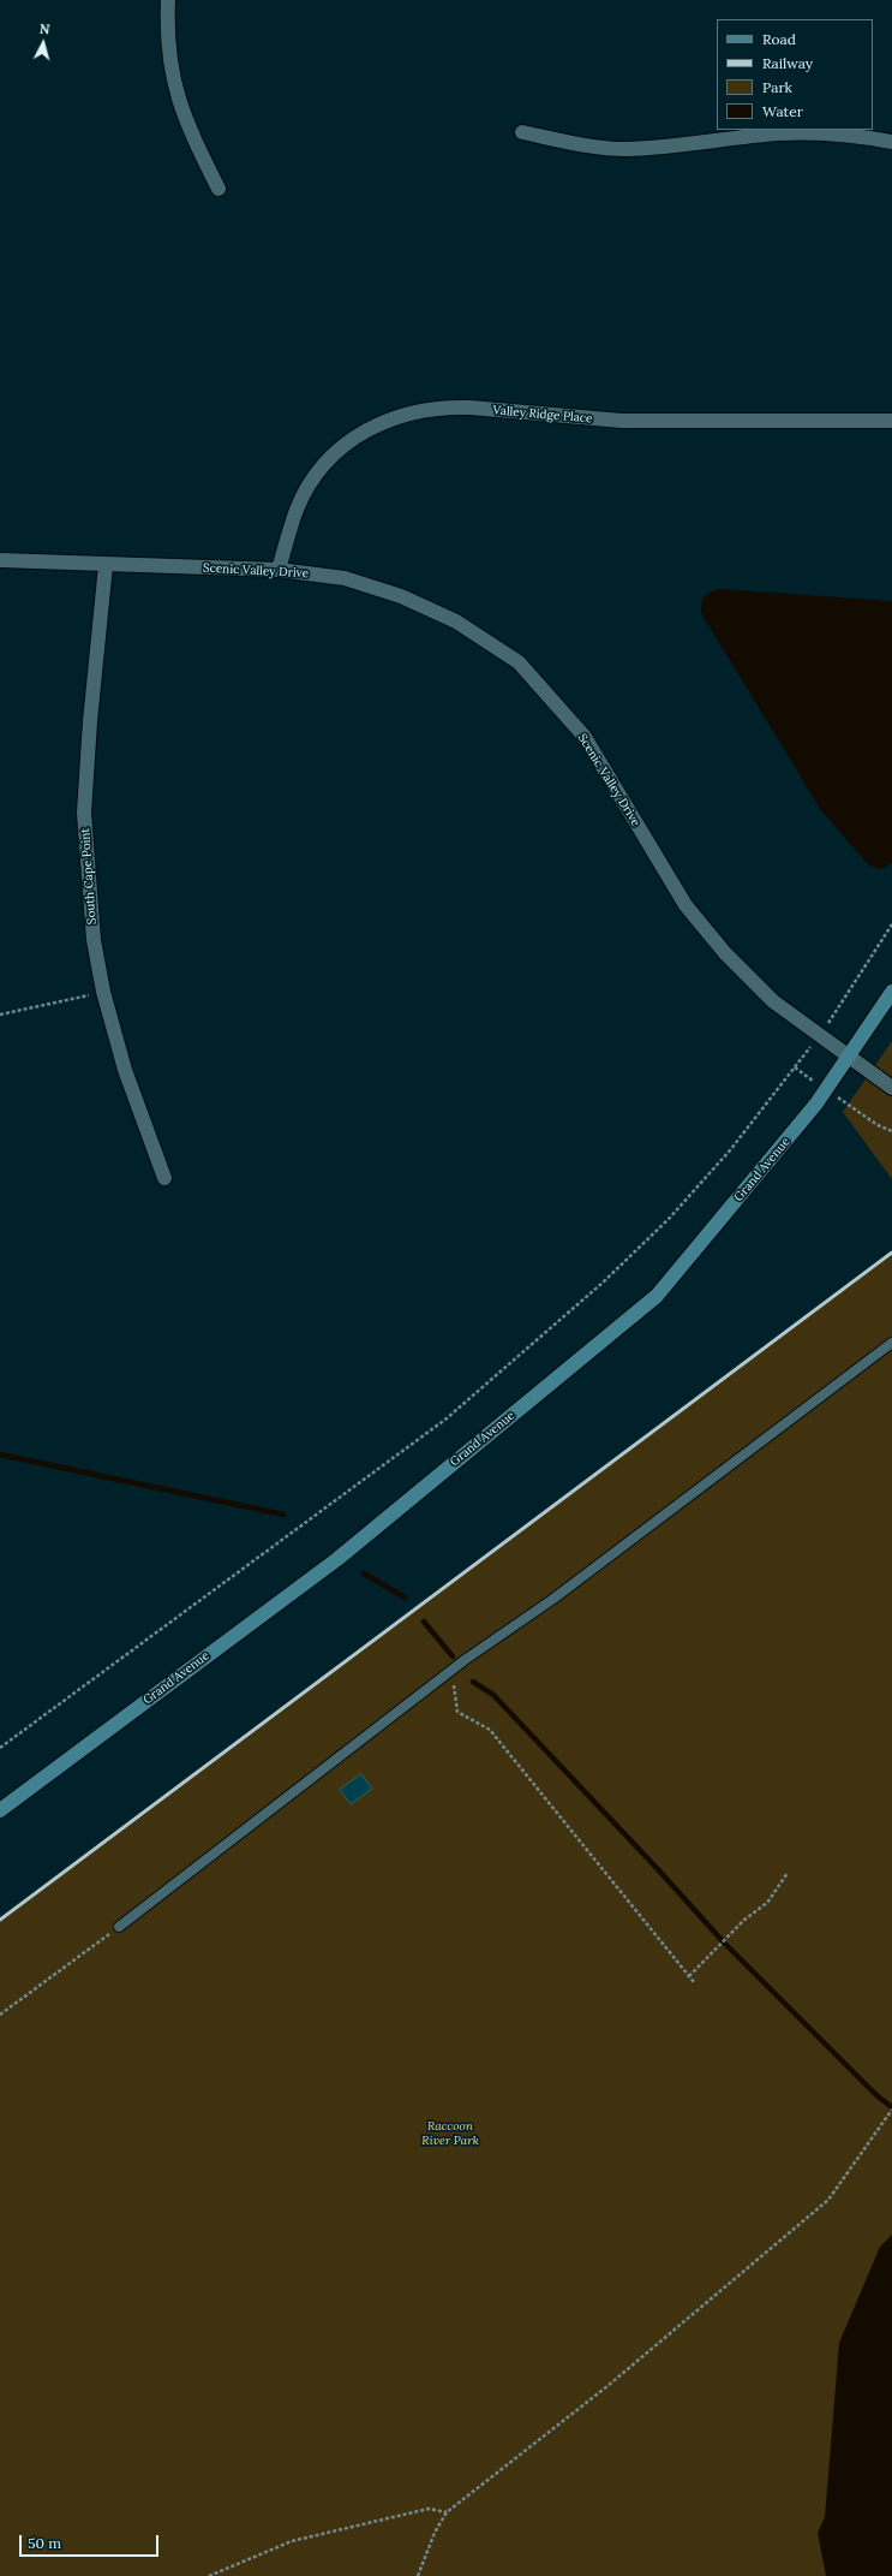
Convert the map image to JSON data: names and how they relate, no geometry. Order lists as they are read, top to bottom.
{
  "streets": {
    "main road": ["Grand Avenue"],
    "street": ["Valley Ridge Place", "Scenic Valley Drive", "South Cape Point"]
  },
  "crossings": [
    ["Valley Ridge Place", "Scenic Valley Drive"],
    ["Scenic Valley Drive", "South Cape Point"],
    ["Scenic Valley Drive", "Grand Avenue"]
  ],
  "parks": ["Raccoon River Park"],
  "legend": [
    "Road",
    "Railway",
    "Park",
    "Water"
  ],
  "scale_bar": "50 m",
  "north": "top"
}
